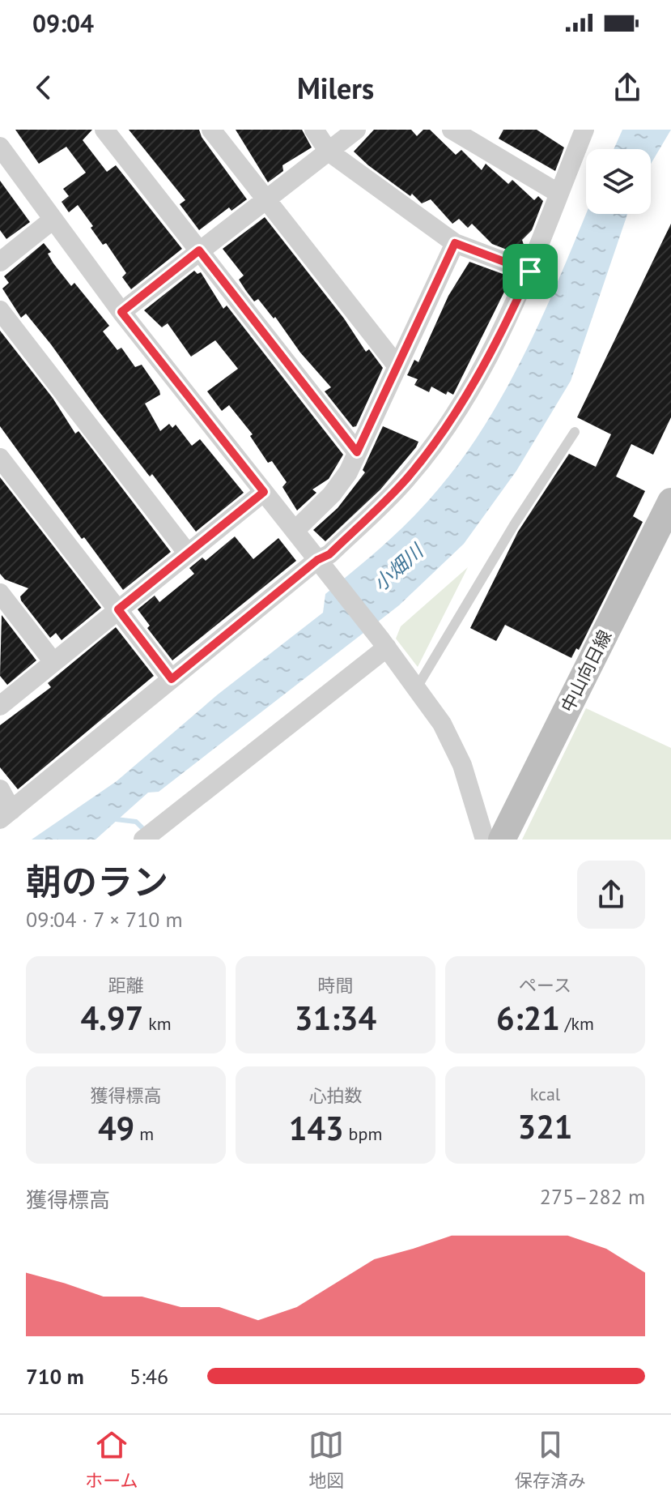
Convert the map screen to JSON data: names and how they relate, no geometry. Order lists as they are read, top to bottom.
{
  "streets": {
    "main road": ["中山向日線"]
  },
  "water": ["小畑川"],
  "page": {
    "status": "09:04",
    "header": "Milers",
    "heading": ["朝のラン", "09:04 · 7 × 710 m"],
    "stats": [
      ["距離", "4.97 km"],
      ["時間", "31:34"],
      ["ペース", "6:21 /km"],
      ["獲得標高", "49 m"],
      ["心拍数", "143 bpm"],
      ["kcal", "321"]
    ],
    "chart": ["獲得標高", "275–282 m"],
    "list": [
      {
        "name": "710 m",
        "note": "5:46"
      }
    ],
    "tabs": ["ホーム", "地図", "保存済み"]
  }
}
